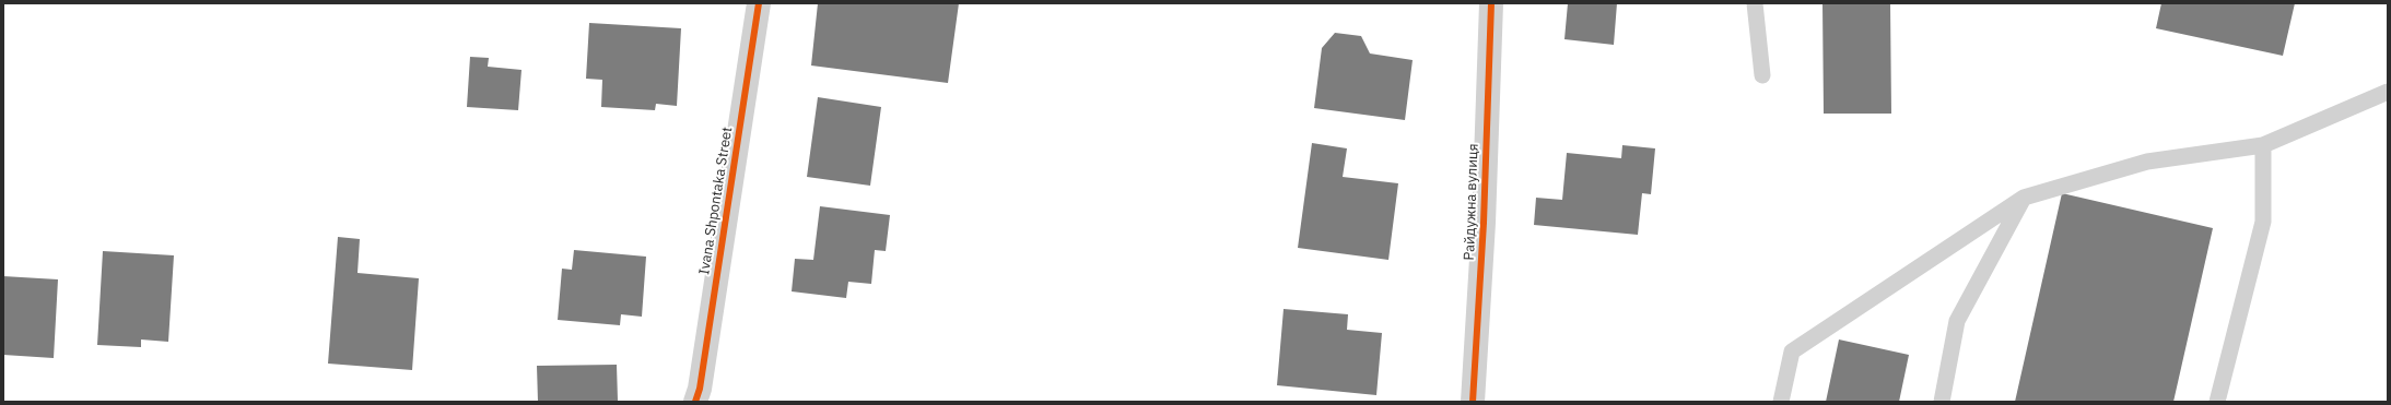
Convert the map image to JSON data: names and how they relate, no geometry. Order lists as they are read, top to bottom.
{
  "streets": {
    "street": ["Ivana Shpontaka Street", "Райдужна вулиця"]
  }
}
